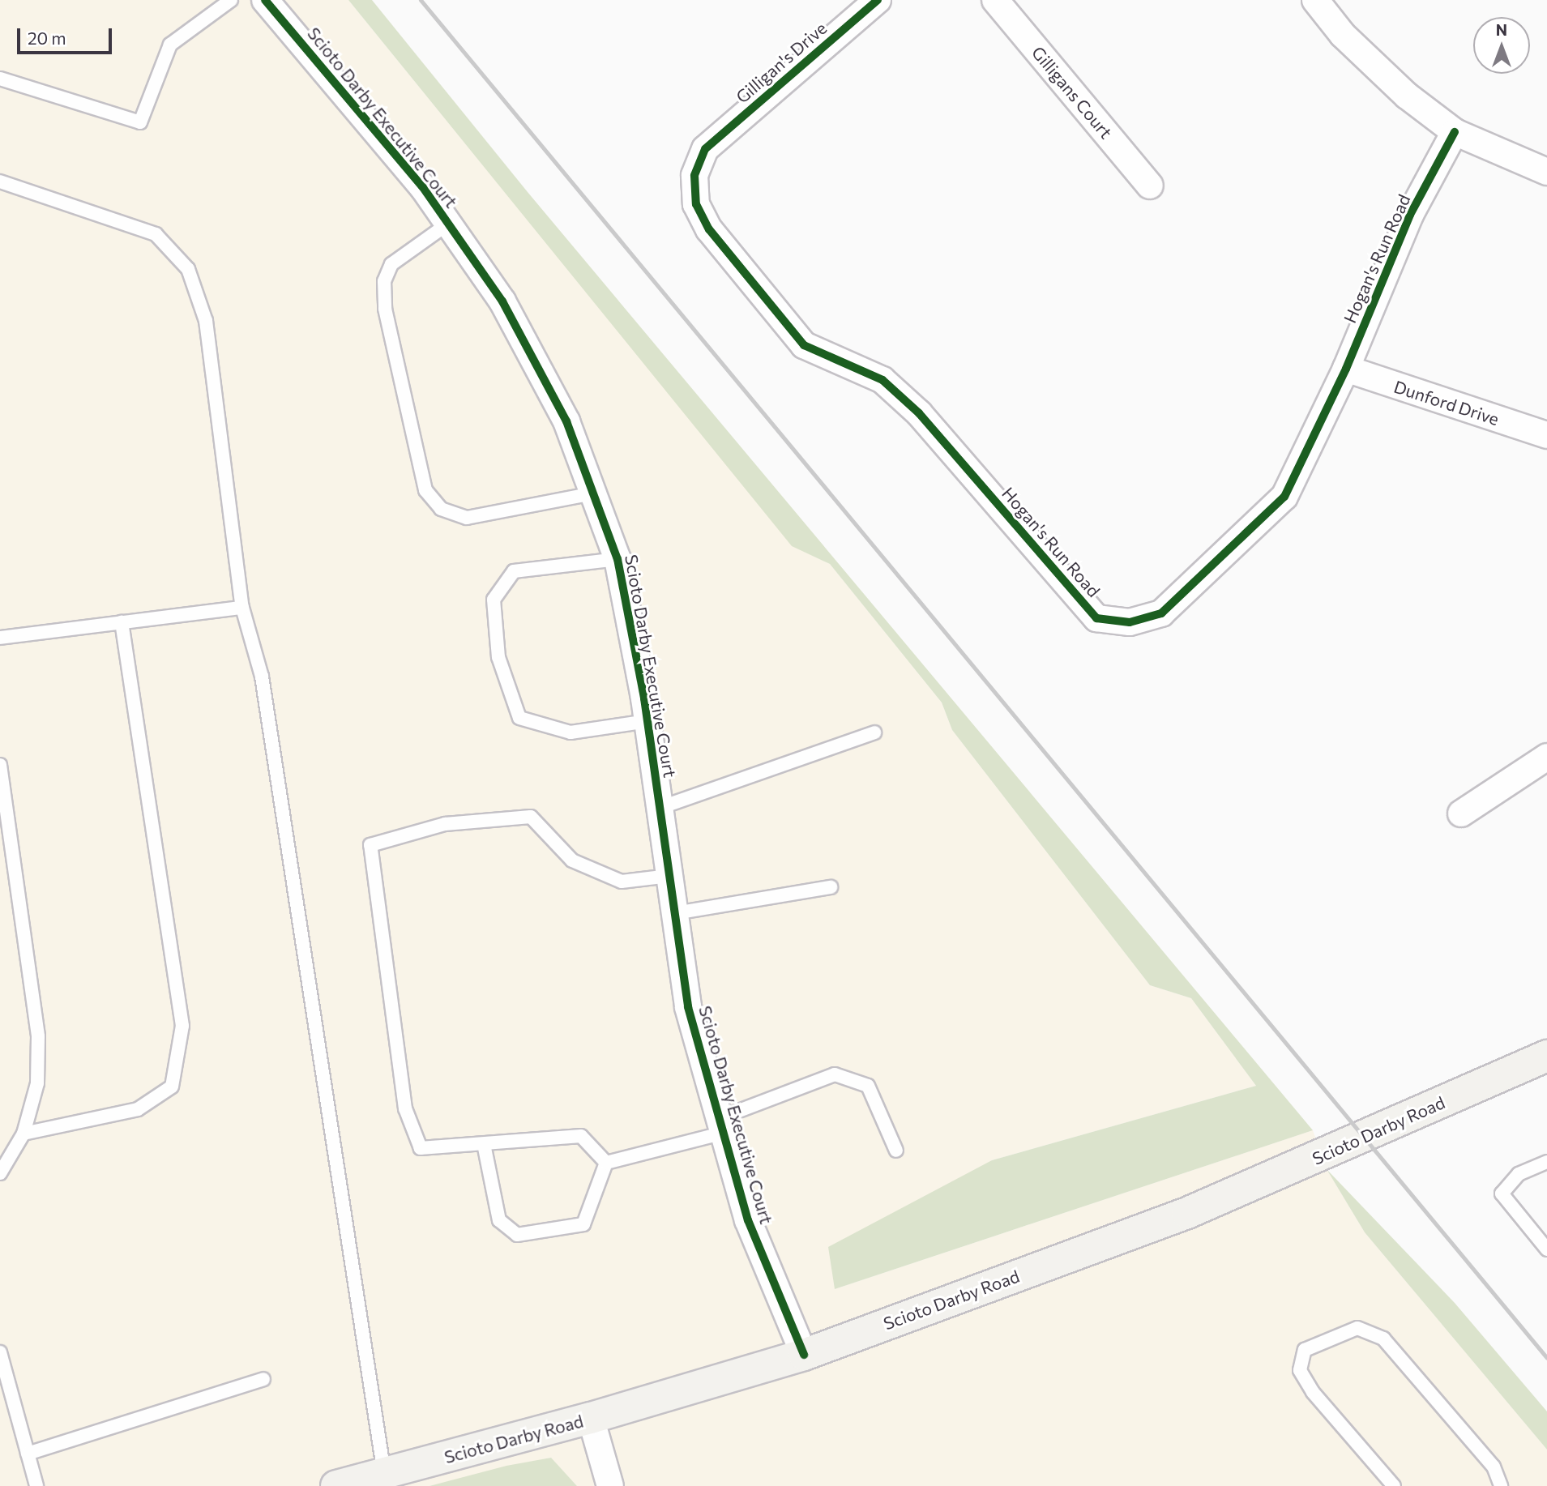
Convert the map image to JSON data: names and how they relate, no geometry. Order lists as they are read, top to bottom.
{
  "streets": {
    "main road": ["Scioto Darby Road"],
    "street": [
      "Gilligan's Drive",
      "Gilligans Court",
      "Scioto Darby Executive Court",
      "Hogan's Run Road",
      "Dunford Drive"
    ]
  },
  "crossings": [
    ["Gilligan's Drive", "Hogan's Run Road"],
    ["Scioto Darby Executive Court", "Scioto Darby Road"],
    ["Hogan's Run Road", "Dunford Drive"]
  ],
  "scale_bar": "20 m",
  "north": "top"
}
